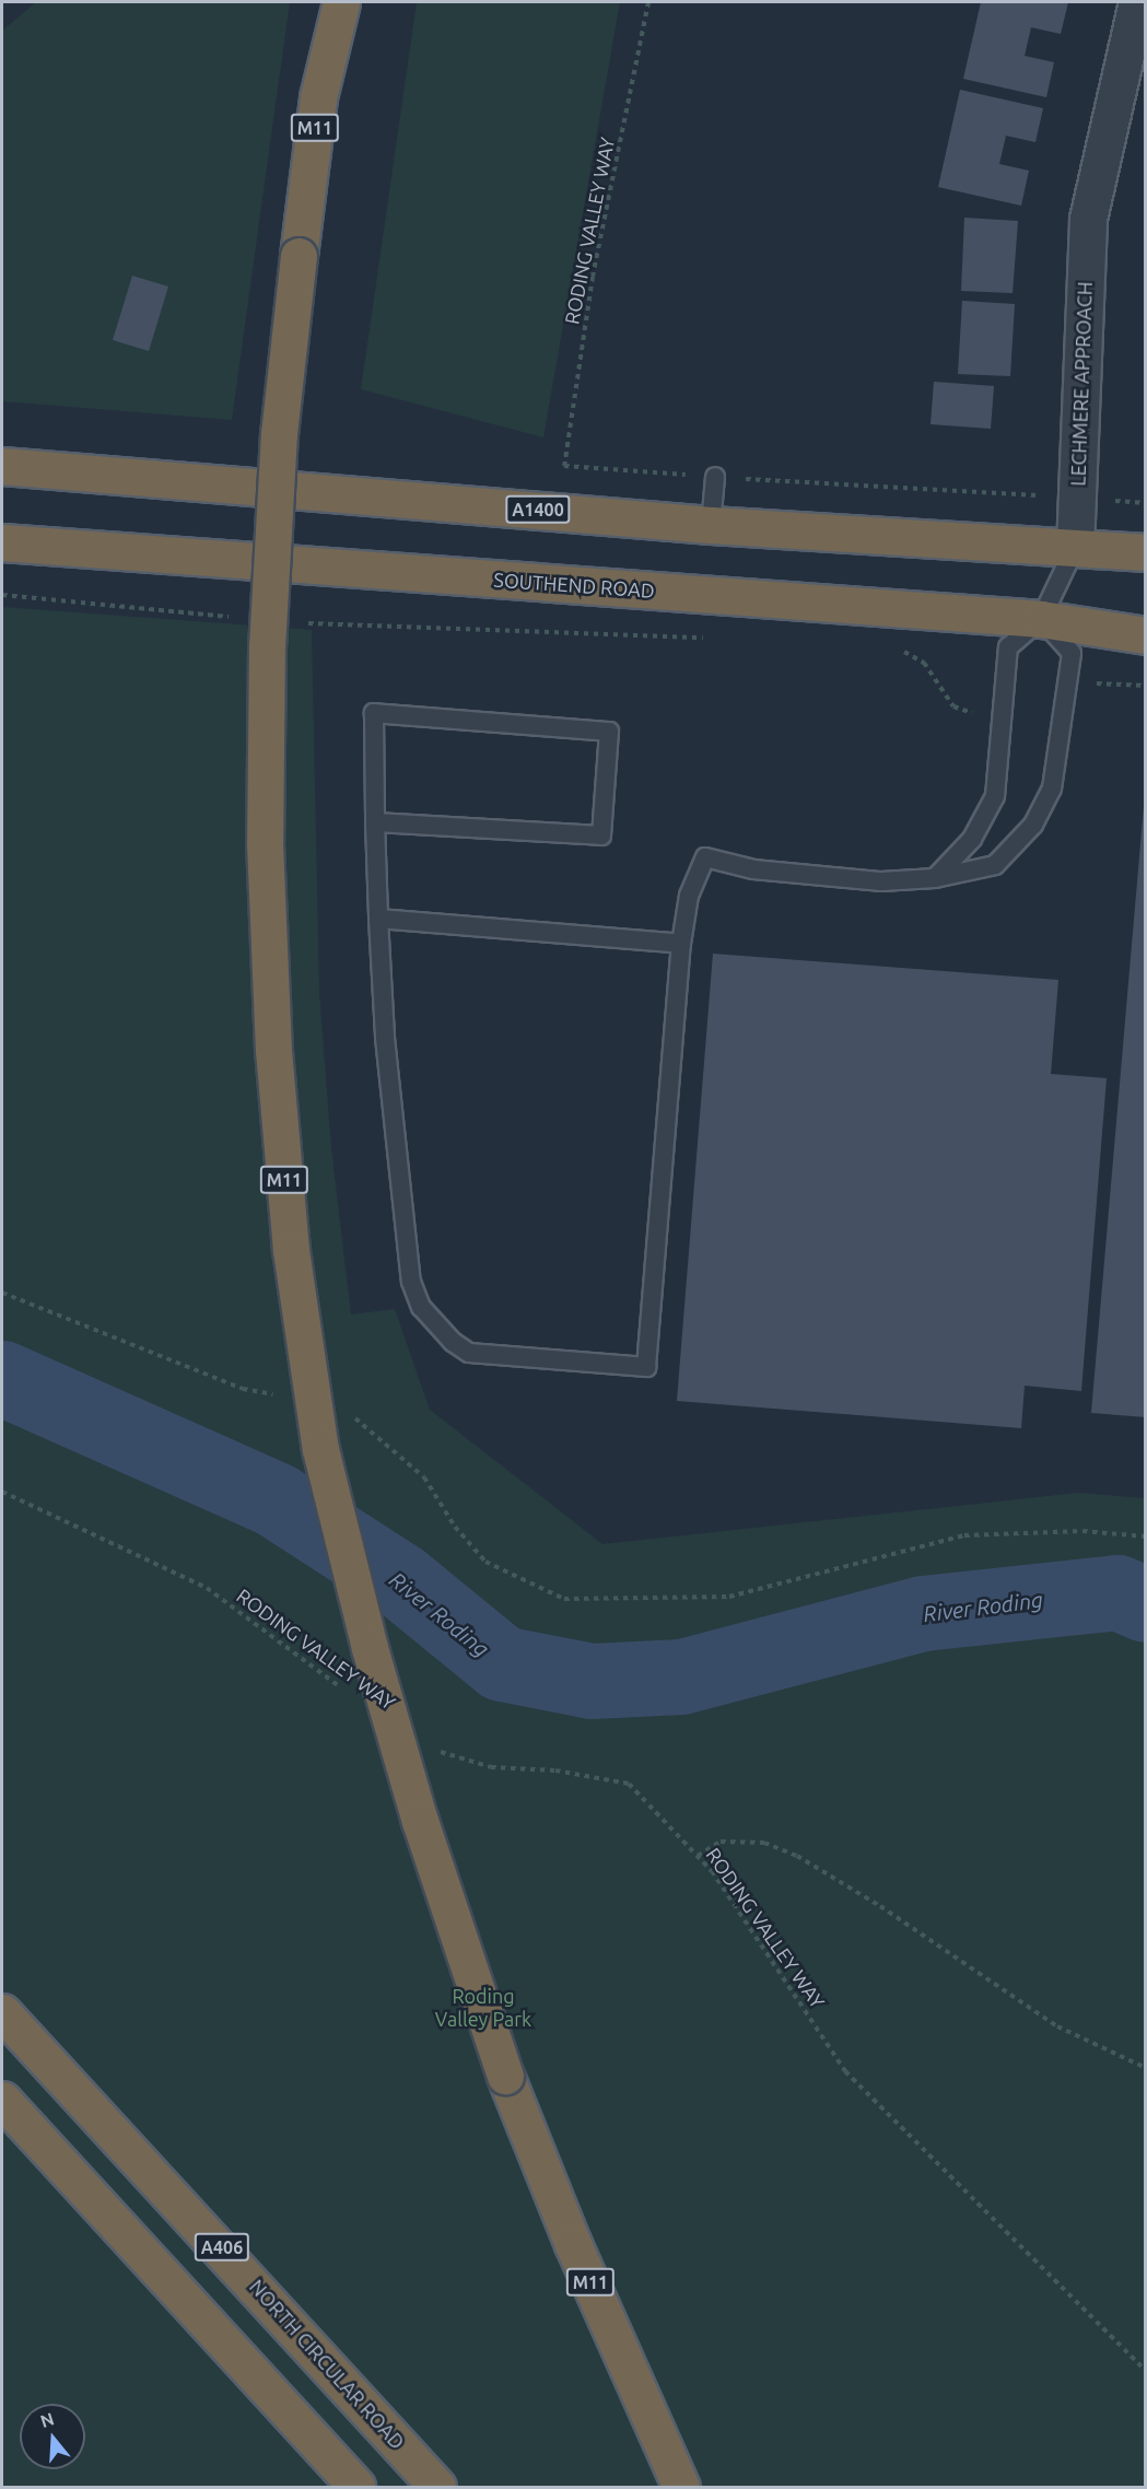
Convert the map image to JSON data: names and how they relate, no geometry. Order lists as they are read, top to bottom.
{
  "streets": {
    "highway": [
      "M11",
      "A1400",
      "SOUTHEND ROAD",
      "A406",
      "NORTH CIRCULAR ROAD"
    ],
    "street": ["LECHMERE APPROACH"],
    "path": ["RODING VALLEY WAY"]
  },
  "crossings": [
    ["LECHMERE APPROACH", "A1400"]
  ],
  "water": ["River Roding"],
  "parks": ["Roding Valley Park"],
  "north": "top"
}
